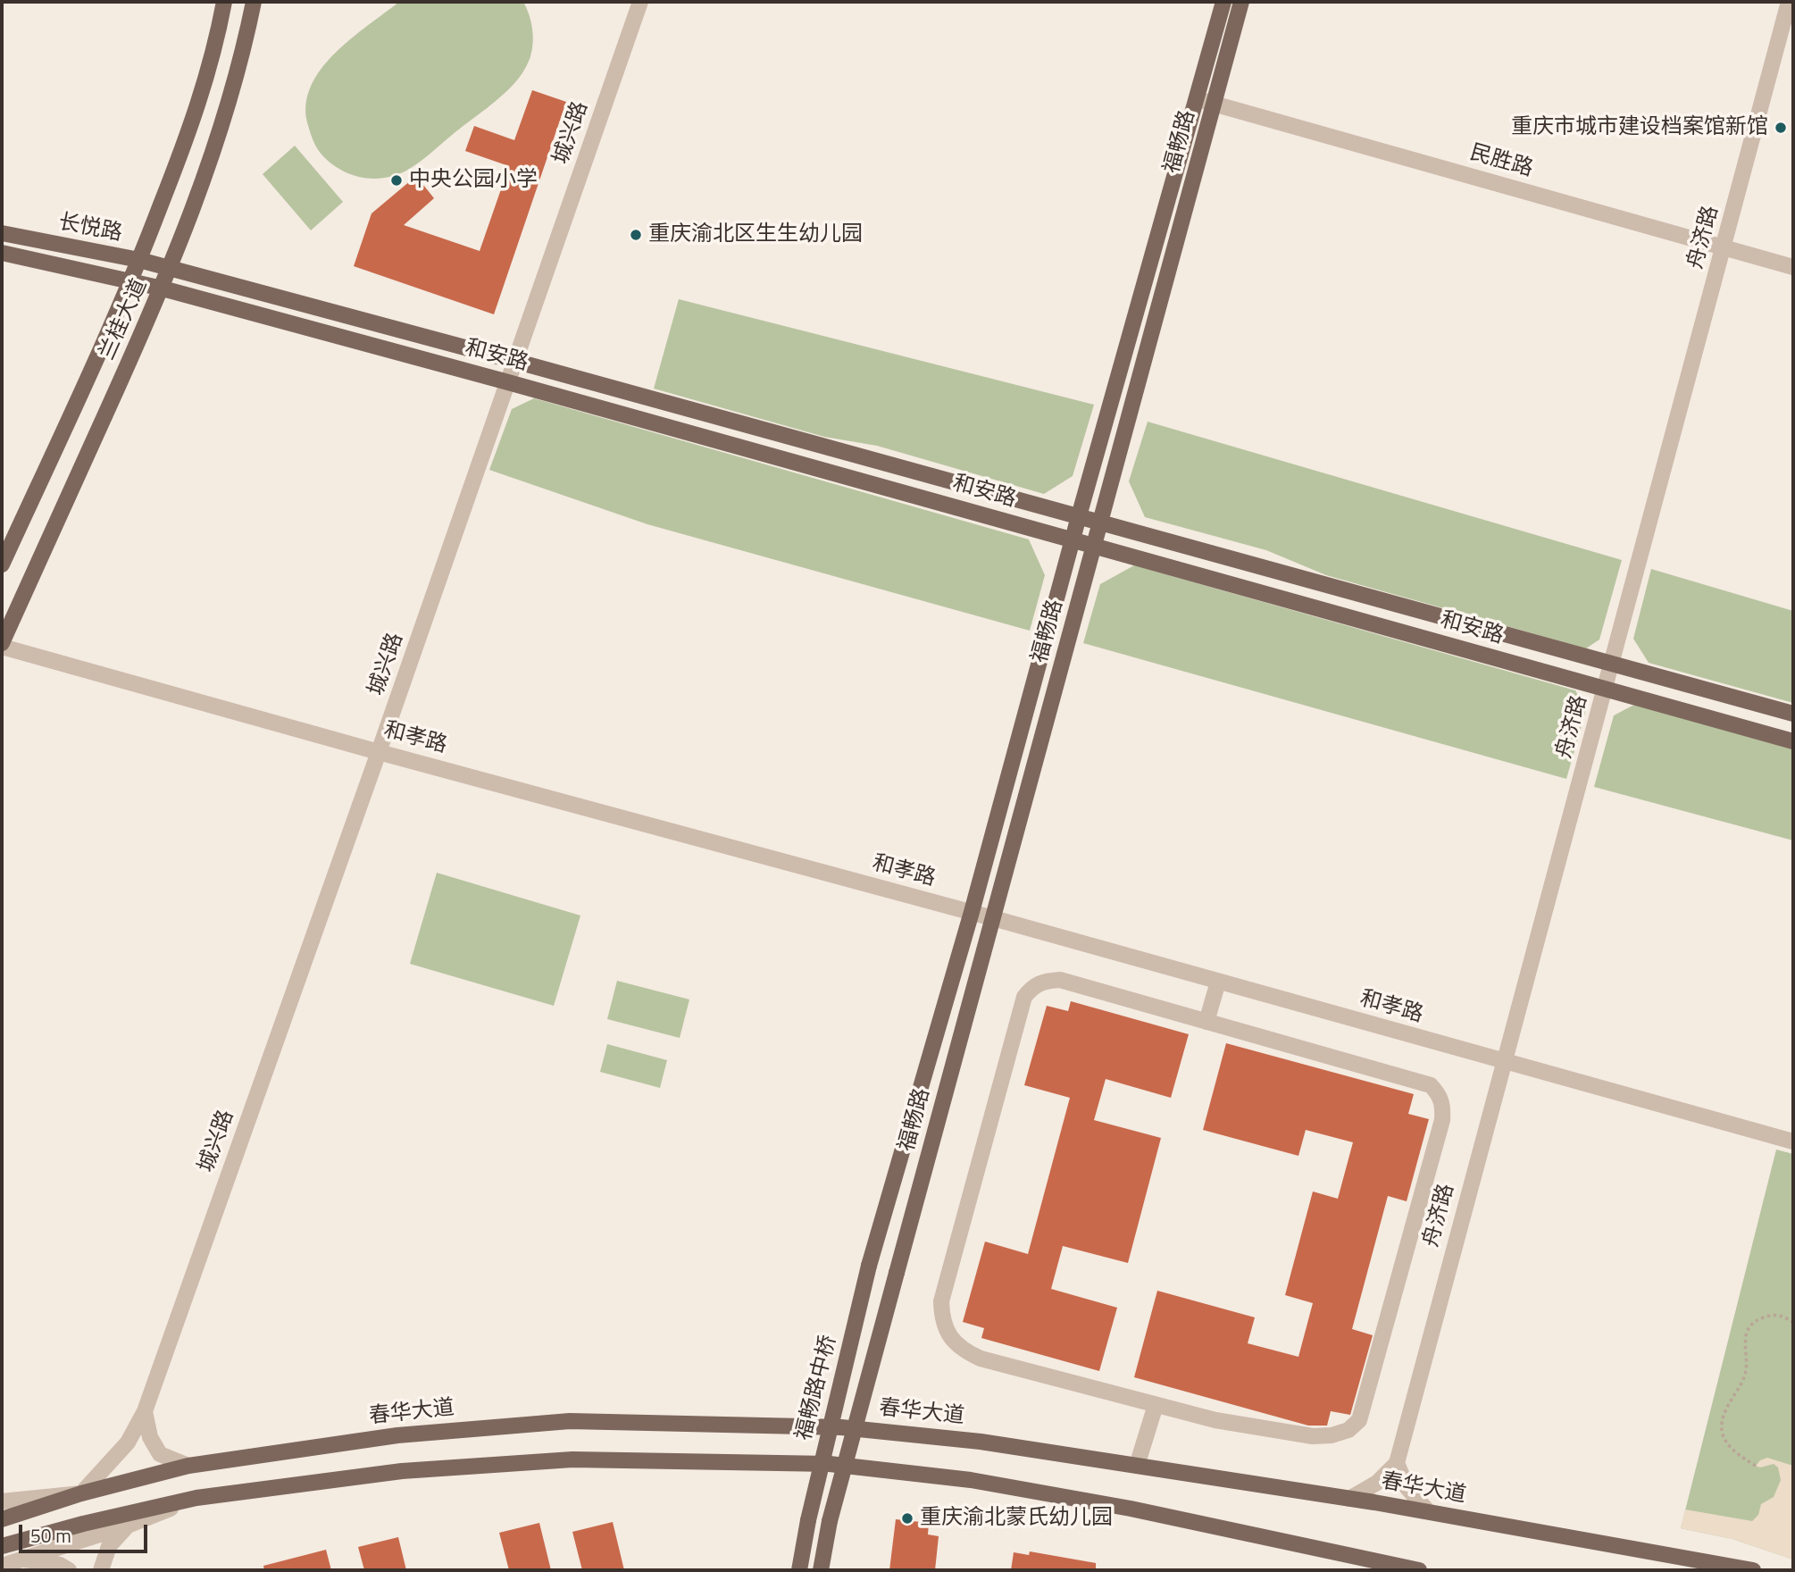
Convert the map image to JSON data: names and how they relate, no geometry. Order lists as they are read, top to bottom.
{
  "streets": {
    "main road": [
      "福畅路",
      "长悦路",
      "兰桂大道",
      "和安路",
      "福畅路中桥",
      "春华大道"
    ],
    "street": [
      "城兴路",
      "民胜路",
      "舟济路",
      "和孝路"
    ]
  },
  "crossings": [
    ["城兴路", "和安路"],
    ["城兴路", "和孝路"],
    ["城兴路", "春华大道"],
    ["福畅路", "民胜路"],
    ["福畅路", "和安路"],
    ["福畅路", "和孝路"],
    ["福畅路", "福畅路中桥"],
    ["民胜路", "舟济路"],
    ["长悦路", "兰桂大道"],
    ["长悦路", "和安路"],
    ["舟济路", "和安路"],
    ["舟济路", "和孝路"],
    ["兰桂大道", "和安路"],
    ["兰桂大道", "和孝路"]
  ],
  "places": [
    "重庆市城市建设档案馆新馆",
    "中央公园小学",
    "重庆渝北区生生幼儿园",
    "重庆渝北蒙氏幼儿园"
  ],
  "scale_bar": "50 m"
}
